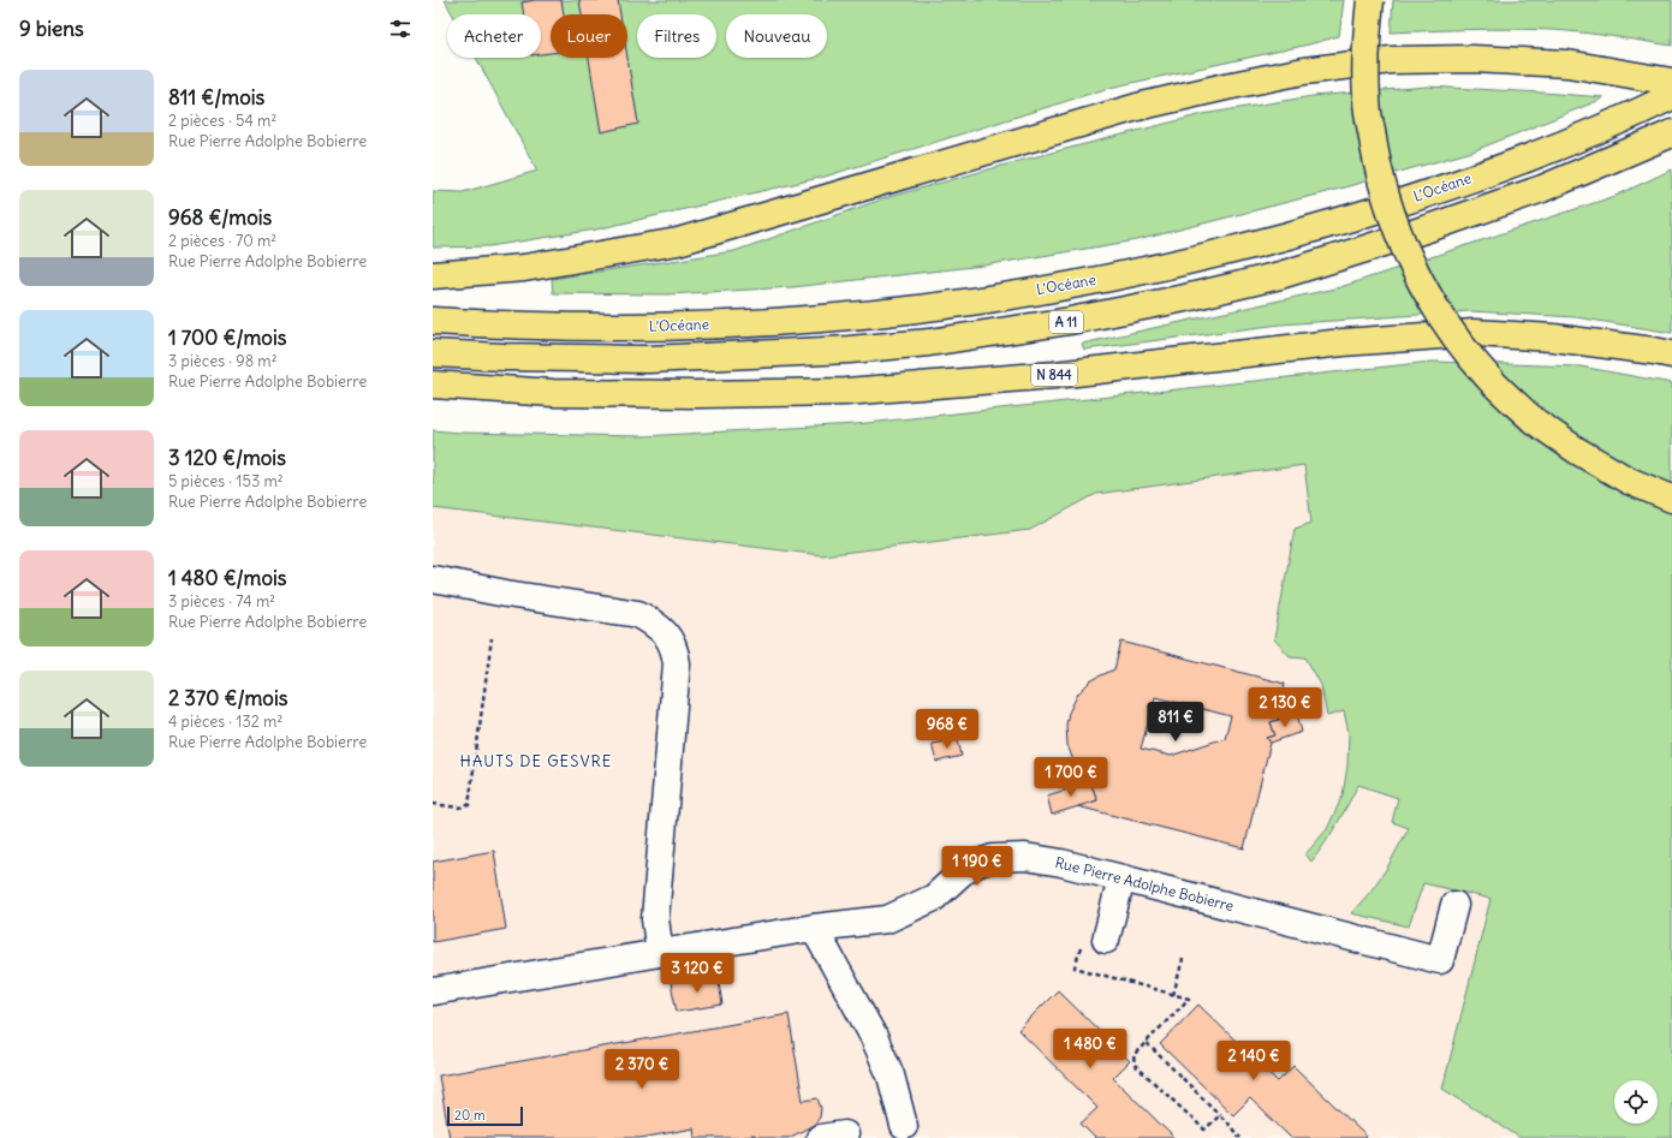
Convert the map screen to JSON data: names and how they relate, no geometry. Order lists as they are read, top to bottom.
{
  "streets": {
    "highway": ["L’Océane", "A 11", "N 844"],
    "street": ["Rue Pierre Adolphe Bobierre"]
  },
  "districts": ["HAUTS DE GESVRE"],
  "scale_bar": "20 m",
  "page": {
    "heading": "9 biens",
    "chip": [
      "Acheter",
      "Louer",
      "Filtres",
      "Nouveau"
    ],
    "list": [
      {
        "name": "811 €/mois",
        "note": "2 pièces · 54 m² · Rue Pierre Adolphe Bobierre"
      },
      {
        "name": "968 €/mois",
        "note": "2 pièces · 70 m² · Rue Pierre Adolphe Bobierre"
      },
      {
        "name": "1 700 €/mois",
        "note": "3 pièces · 98 m² · Rue Pierre Adolphe Bobierre"
      },
      {
        "name": "3 120 €/mois",
        "note": "5 pièces · 153 m² · Rue Pierre Adolphe Bobierre"
      },
      {
        "name": "1 480 €/mois",
        "note": "3 pièces · 74 m² · Rue Pierre Adolphe Bobierre"
      },
      {
        "name": "2 370 €/mois",
        "note": "4 pièces · 132 m² · Rue Pierre Adolphe Bobierre"
      }
    ],
    "price": [
      "2 130 €",
      "811 €",
      "968 €",
      "1 700 €",
      "1 190 €",
      "3 120 €",
      "1 480 €",
      "2 140 €",
      "2 370 €"
    ],
    "scale": "20 m"
  }
}
